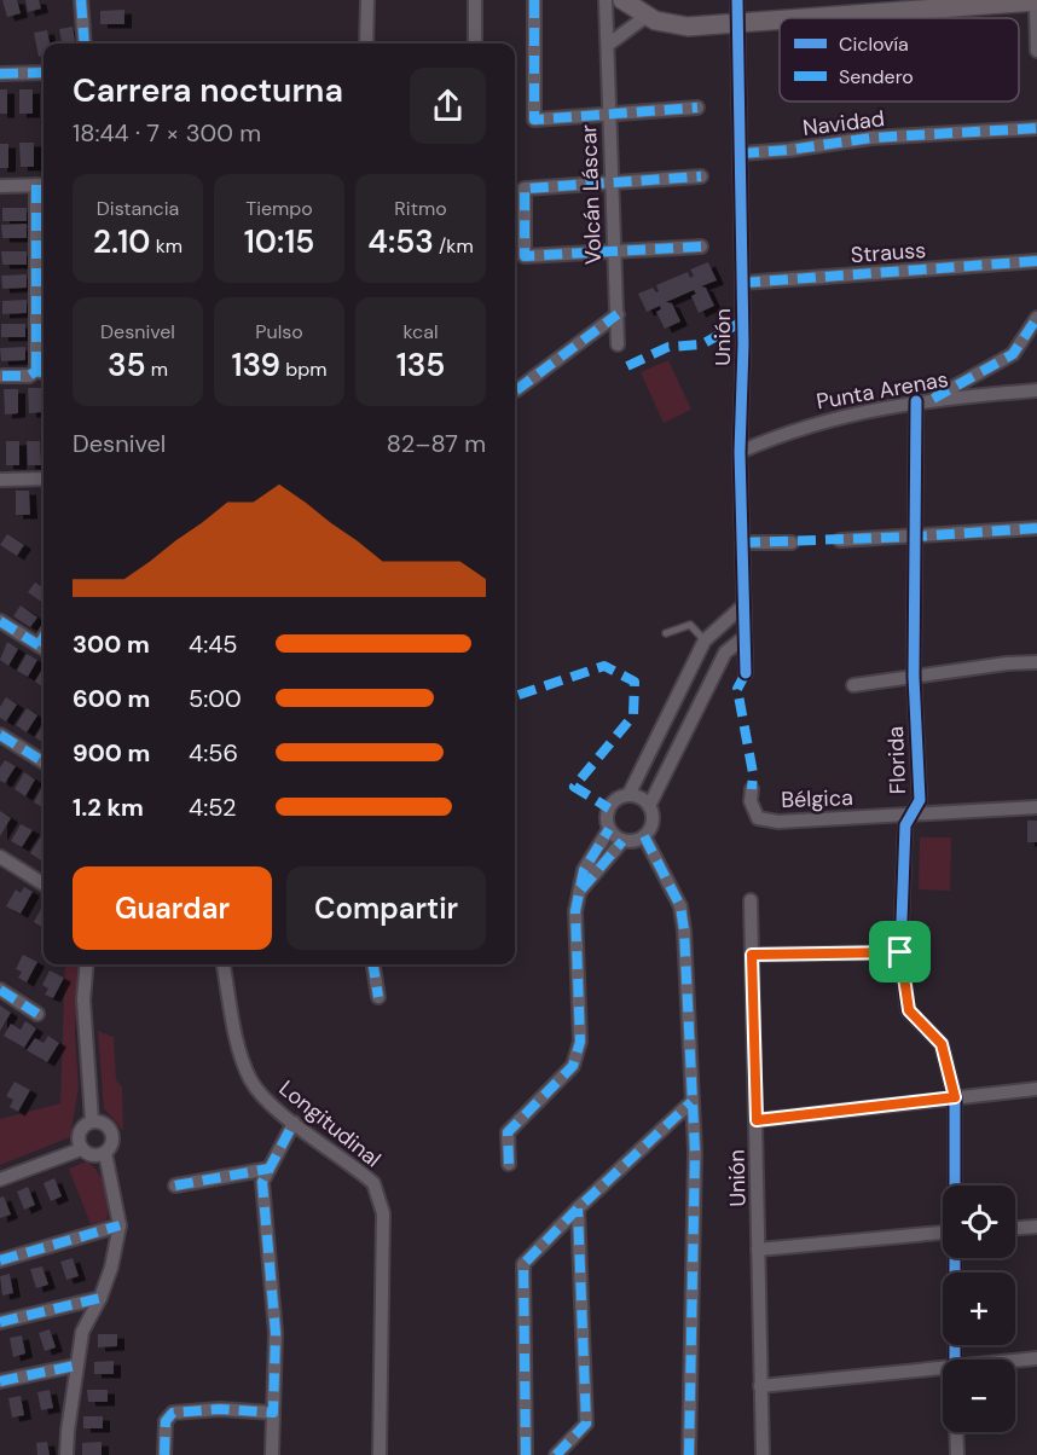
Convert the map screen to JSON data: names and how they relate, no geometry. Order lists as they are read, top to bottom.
{
  "streets": {
    "street": [
      "Navidad",
      "Volcán Láscar",
      "Strauss",
      "Unión",
      "Punta Arenas",
      "Florida",
      "Bélgica",
      "Longitudinal"
    ]
  },
  "crossings": [
    ["Navidad", "Unión"],
    ["Strauss", "Unión"],
    ["Unión", "Punta Arenas"],
    ["Punta Arenas", "Florida"],
    ["Florida", "Bélgica"]
  ],
  "legend": ["Ciclovía", "Sendero"],
  "page": {
    "heading": ["Carrera nocturna", "18:44 · 7 × 300 m"],
    "stats": [
      ["Distancia", "2.10 km"],
      ["Tiempo", "10:15"],
      ["Ritmo", "4:53 /km"],
      ["Desnivel", "35 m"],
      ["Pulso", "139 bpm"],
      ["kcal", "135"]
    ],
    "chart": ["Desnivel", "82–87 m"],
    "list": [
      {
        "name": "300 m",
        "note": "4:45"
      },
      {
        "name": "600 m",
        "note": "5:00"
      },
      {
        "name": "900 m",
        "note": "4:56"
      },
      {
        "name": "1.2 km",
        "note": "4:52"
      }
    ],
    "buttons": ["Guardar", "Compartir"],
    "map_buttons": ["+", "−"]
  }
}
